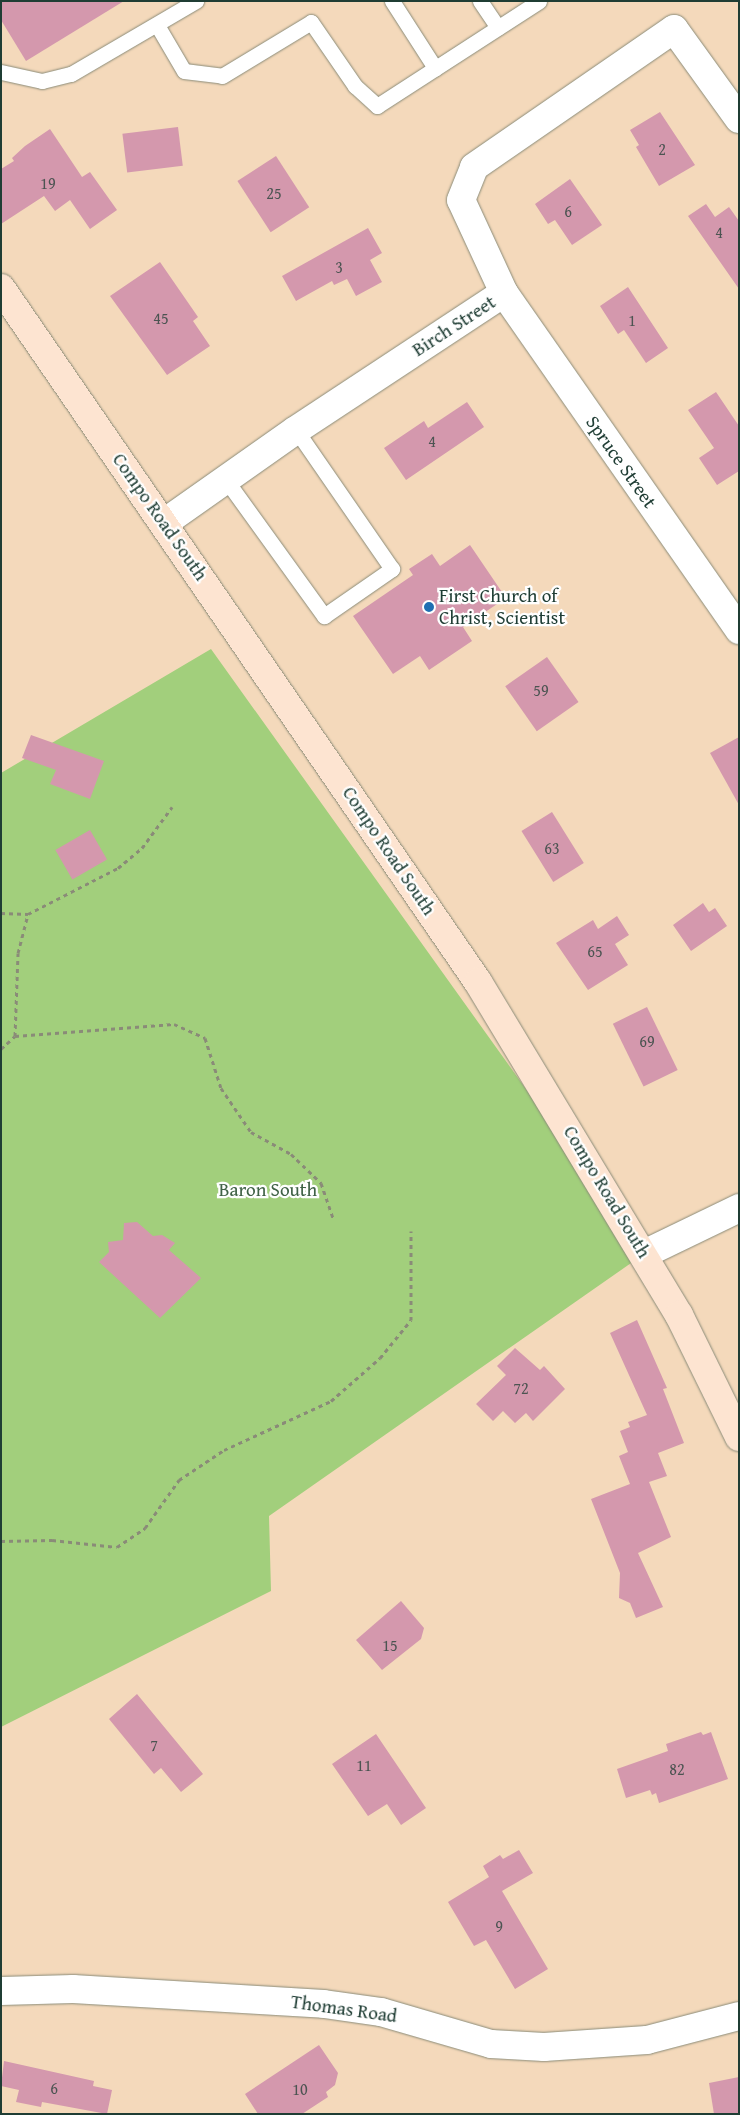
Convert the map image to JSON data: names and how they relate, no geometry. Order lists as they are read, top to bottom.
{
  "streets": {
    "main road": ["Compo Road South"],
    "street": ["Birch Street", "Spruce Street", "Thomas Road"]
  },
  "crossings": [
    ["Birch Street", "Spruce Street"],
    ["Birch Street", "Compo Road South"]
  ],
  "parks": ["Baron South"],
  "places": ["First Church of Christ, Scientist"],
  "house_numbers": [
    "2",
    "19",
    "25",
    "6",
    "4",
    "3",
    "45",
    "1",
    "4",
    "59",
    "63",
    "65",
    "69",
    "72",
    "15",
    "7",
    "11",
    "82",
    "9",
    "6",
    "10"
  ]
}
